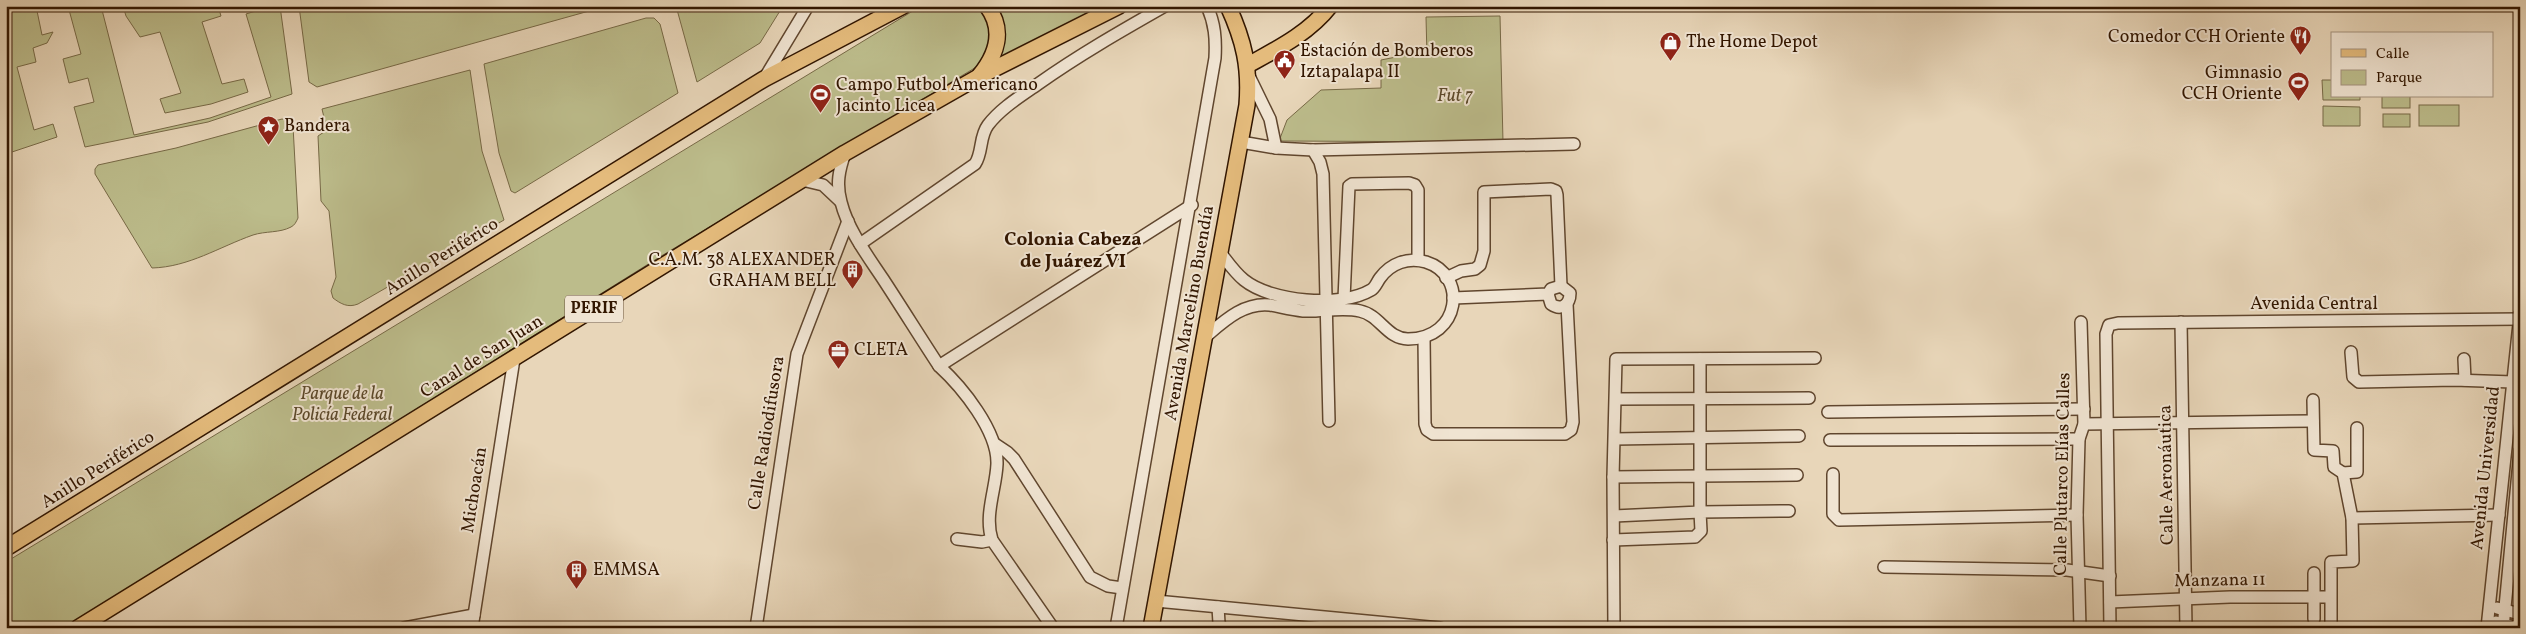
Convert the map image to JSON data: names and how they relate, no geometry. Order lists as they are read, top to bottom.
{
  "streets": {
    "main road": [
      "Anillo Periférico",
      "PERIF",
      "Avenida Marcelino Buendía",
      "Canal de San Juan"
    ],
    "street": [
      "Avenida Central",
      "Calle Radiodifusora",
      "Avenida Universidad",
      "Calle Plutarco Elías Calles",
      "Calle Aeronáutica",
      "Michoacán",
      "Manzana 11"
    ]
  },
  "crossings": [
    ["Avenida Central", "Avenida Universidad"],
    ["Avenida Central", "Calle Aeronáutica"],
    ["Canal de San Juan", "Michoacán"],
    ["Calle Aeronáutica", "Manzana 11"]
  ],
  "districts": ["Colonia Cabeza de Juárez VI"],
  "parks": ["Fut 7", "Parque de la Policía Federal"],
  "places": {
    "restaurant": ["Comedor CCH Oriente"],
    "shop": ["The Home Depot"],
    "public building": ["Estación de Bomberos Iztapalapa II"],
    "sports": ["Gimnasio CCH Oriente", "Campo Futbol Americano Jacinto Licea"],
    "place": ["Bandera"],
    "building": ["C.A.M. 38 ALEXANDER GRAHAM BELL", "EMMSA"],
    "office": ["CLETA"]
  },
  "legend": ["Calle", "Parque"]
}
